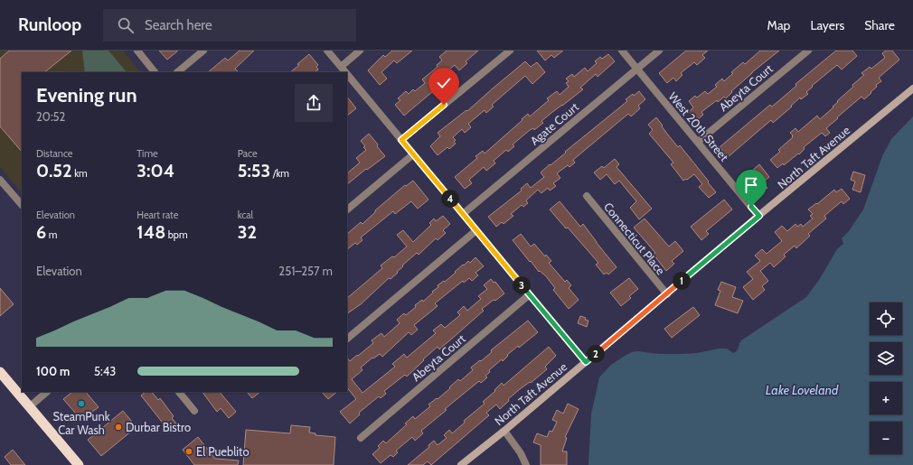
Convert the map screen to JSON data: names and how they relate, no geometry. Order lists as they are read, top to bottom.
{
  "streets": {
    "main road": ["North Taft Avenue"],
    "street": [
      "Abeyta Court",
      "Agate Court",
      "West 20th Street",
      "Connecticut Place"
    ]
  },
  "crossings": [
    ["Abeyta Court", "West 20th Street"],
    ["Agate Court", "West 20th Street"],
    ["West 20th Street", "North Taft Avenue"],
    ["North Taft Avenue", "Connecticut Place"]
  ],
  "water": ["Lake Loveland"],
  "places": ["SteamPunk Car Wash", "Durbar Bistro", "El Pueblito"],
  "page": {
    "header": "Runloop",
    "search": "Search here",
    "nav": ["Map", "Layers", "Share"],
    "heading": ["Evening run", "20:52"],
    "stats": [
      ["Distance", "0.52 km"],
      ["Time", "3:04"],
      ["Pace", "5:53 /km"],
      ["Elevation", "6 m"],
      ["Heart rate", "148 bpm"],
      ["kcal", "32"]
    ],
    "pins": [
      "4",
      "1",
      "3",
      "2"
    ],
    "chart": ["Elevation", "251–257 m"],
    "map_buttons": ["+", "−"],
    "list": [
      {
        "name": "100 m",
        "note": "5:43"
      }
    ]
  }
}
